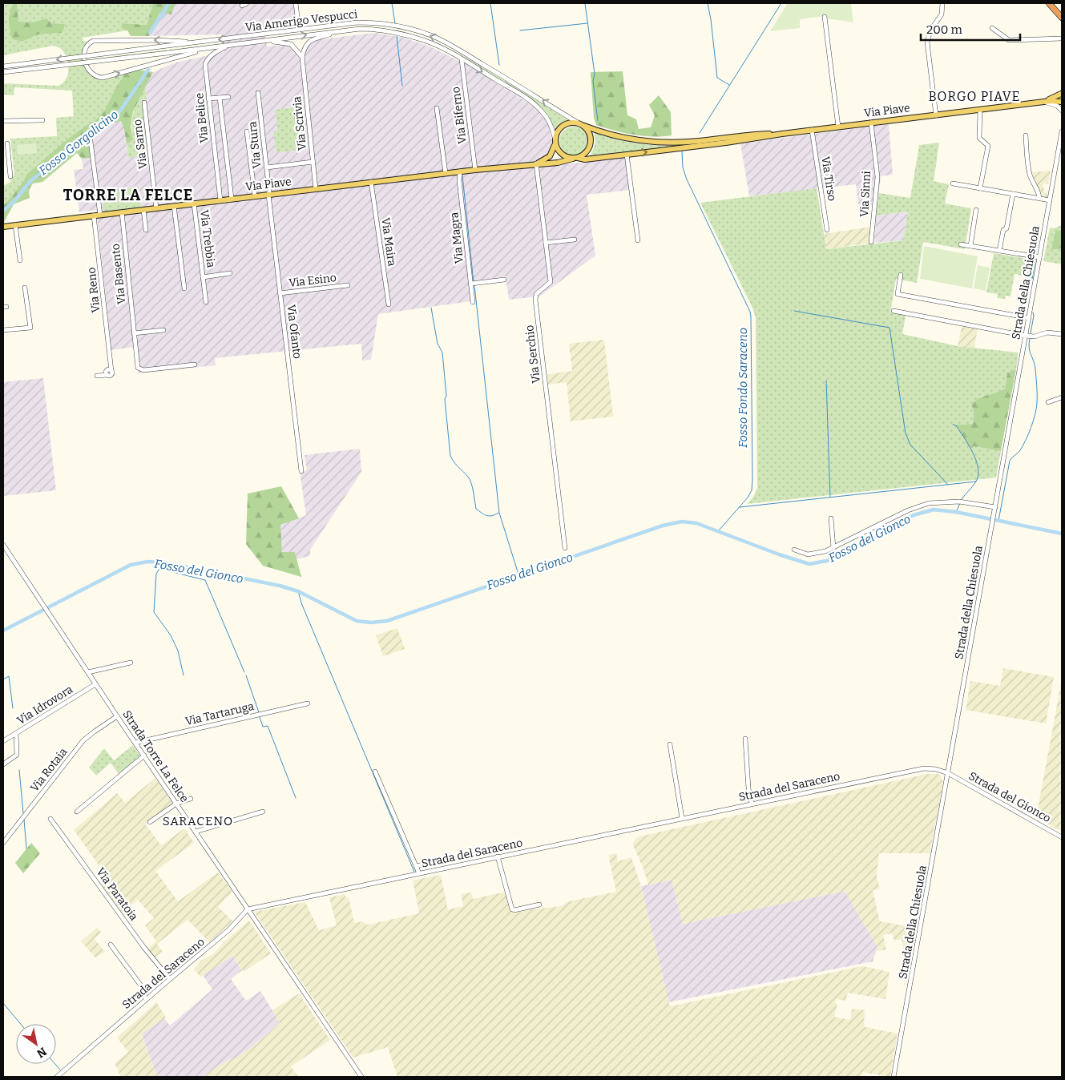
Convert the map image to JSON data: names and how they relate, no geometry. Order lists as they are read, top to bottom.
{
  "streets": {
    "main road": ["Via Piave"],
    "street": [
      "Via Amerigo Vespucci",
      "Via Biferno",
      "Via Belice",
      "Via Scrivia",
      "Via Sarno",
      "Via Stura",
      "Via Tirso",
      "Via Sinni",
      "Via Magra",
      "Via Trebbia",
      "Via Maira",
      "Via Basento",
      "Via Esino",
      "Strada della Chiesuola",
      "Via Reno",
      "Via Ofanto",
      "Via Serchio",
      "Via Idrovora",
      "Via Tartaruga",
      "Strada Torre La Felce",
      "Via Rotaia",
      "Strada del Saraceno",
      "Strada del Gionco",
      "Via Paratoia"
    ]
  },
  "crossings": [
    ["Via Amerigo Vespucci", "Via Piave"],
    ["Via Amerigo Vespucci", "Via Biferno"],
    ["Via Amerigo Vespucci", "Via Belice"],
    ["Via Piave", "Via Biferno"],
    ["Via Piave", "Via Belice"],
    ["Via Piave", "Via Scrivia"],
    ["Via Piave", "Via Sarno"],
    ["Via Piave", "Via Stura"],
    ["Via Piave", "Via Tirso"],
    ["Via Piave", "Via Sinni"],
    ["Via Piave", "Via Magra"],
    ["Via Piave", "Via Trebbia"],
    ["Via Piave", "Via Maira"],
    ["Via Piave", "Via Basento"],
    ["Via Piave", "Via Reno"],
    ["Via Piave", "Via Ofanto"],
    ["Via Piave", "Via Serchio"],
    ["Via Stura", "Via Ofanto"],
    ["Via Esino", "Via Ofanto"],
    ["Strada della Chiesuola", "Strada del Saraceno"],
    ["Strada della Chiesuola", "Strada del Gionco"],
    ["Via Idrovora", "Strada Torre La Felce"],
    ["Via Tartaruga", "Strada Torre La Felce"],
    ["Strada Torre La Felce", "Via Rotaia"],
    ["Strada Torre La Felce", "Strada del Saraceno"],
    ["Strada del Saraceno", "Strada del Gionco"],
    ["Strada del Saraceno", "Via Paratoia"]
  ],
  "districts": ["BORGO PIAVE", "TORRE LA FELCE", "SARACENO"],
  "water": ["Fosso Gorgolicino", "Fosso Fondo Saraceno", "Fosso del Gionco"],
  "scale_bar": "200 m",
  "north": "bottom right"
}
